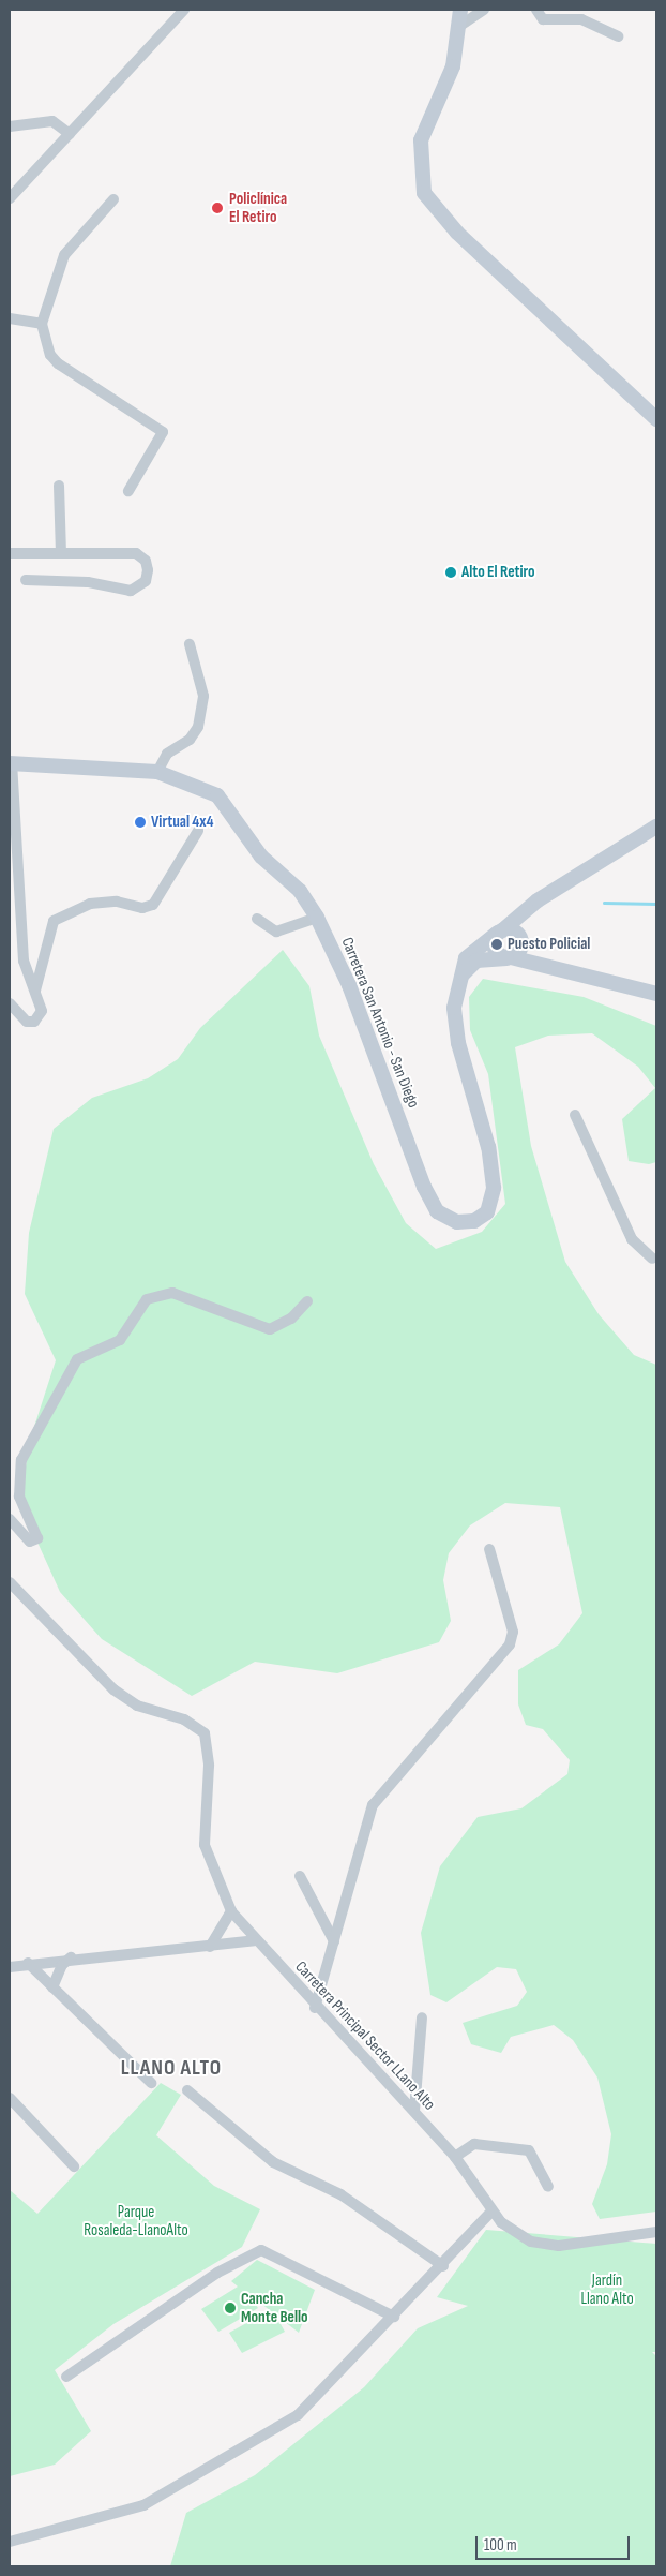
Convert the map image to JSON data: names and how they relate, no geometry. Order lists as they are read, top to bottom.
{
  "streets": {
    "street": ["Carretera San Antonio - San Diego", "Carretera Principal Sector LLano Alto"]
  },
  "districts": ["LLANO ALTO"],
  "parks": ["Parque Rosaleda-LlanoAlto", "Jardín Llano Alto"],
  "places": [
    "Policlínica El Retiro",
    "Alto El Retiro",
    "Virtual 4x4",
    "Puesto Policial",
    "Cancha Monte Bello"
  ],
  "scale_bar": "100 m"
}
